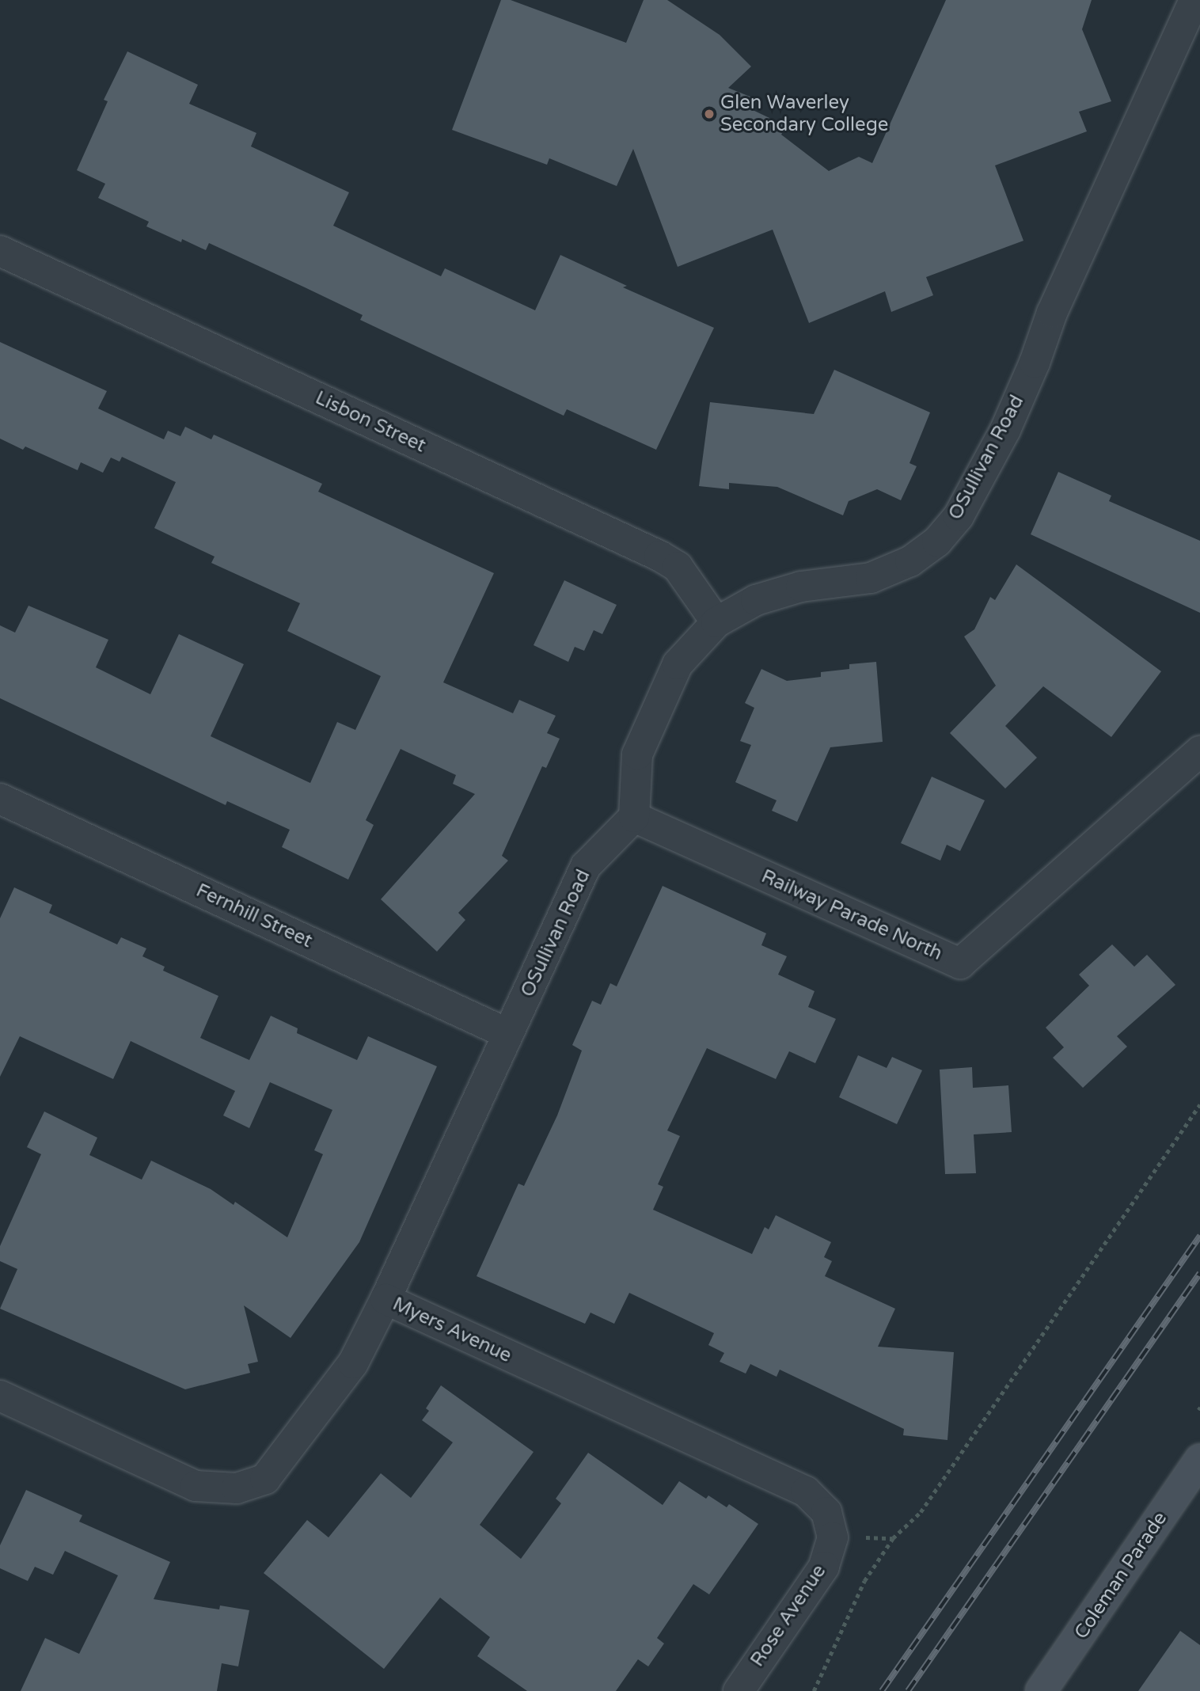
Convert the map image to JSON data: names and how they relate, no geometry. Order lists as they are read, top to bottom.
{
  "streets": {
    "street": [
      "Lisbon Street",
      "OSullivan Road",
      "Railway Parade North",
      "Fernhill Street",
      "Myers Avenue",
      "Coleman Parade",
      "Rose Avenue"
    ]
  },
  "crossings": [
    ["Lisbon Street", "OSullivan Road"],
    ["OSullivan Road", "Railway Parade North"],
    ["OSullivan Road", "Fernhill Street"],
    ["OSullivan Road", "Myers Avenue"],
    ["Myers Avenue", "Rose Avenue"]
  ],
  "places": ["Glen Waverley Secondary College"]
}
